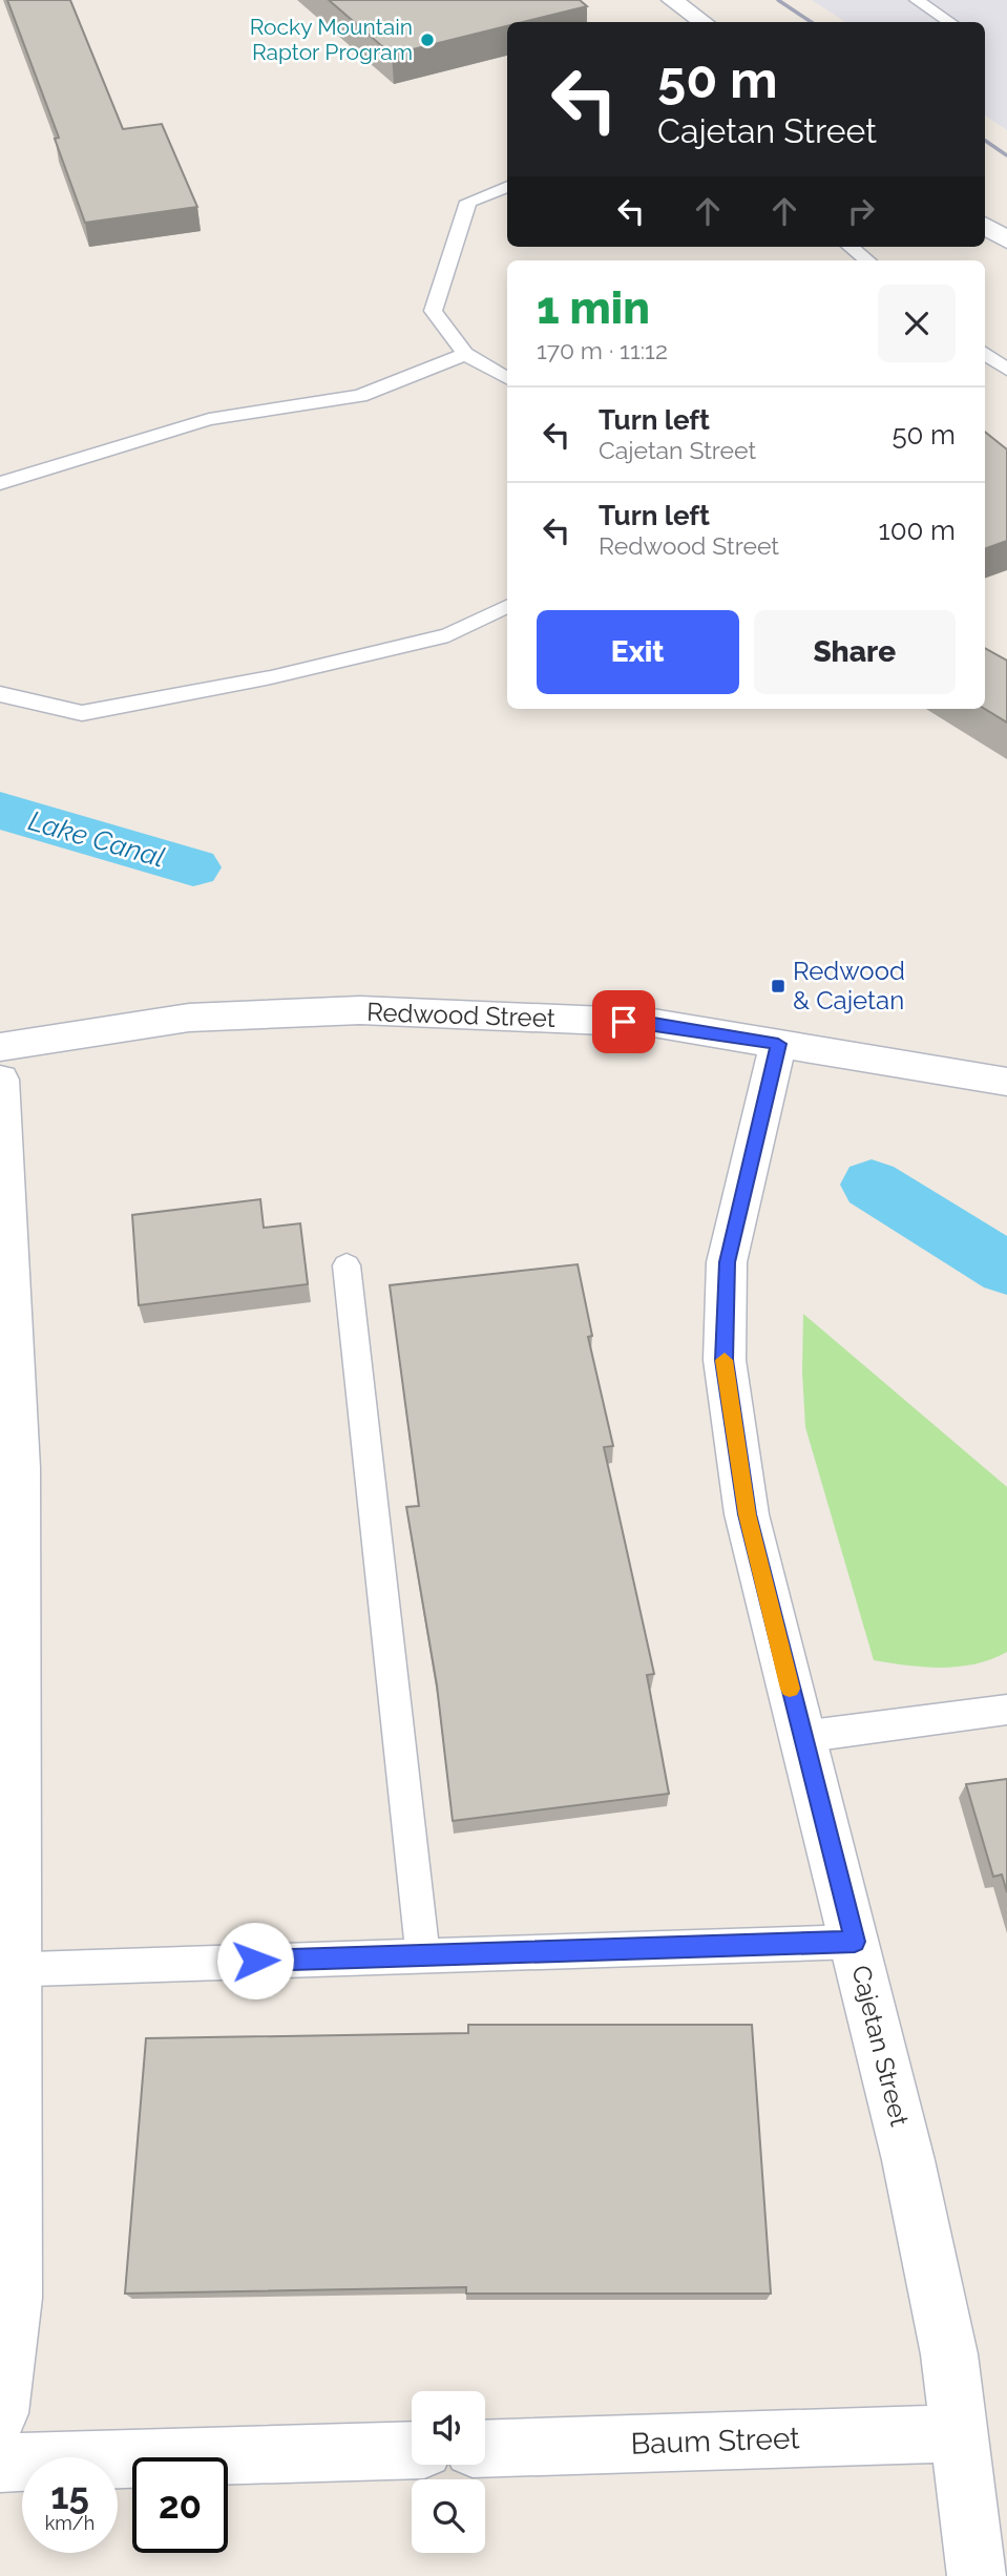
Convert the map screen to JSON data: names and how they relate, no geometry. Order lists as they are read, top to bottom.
{
  "streets": {
    "street": ["Redwood Street", "Cajetan Street", "Baum Street"]
  },
  "crossings": [
    ["Redwood Street", "Cajetan Street"],
    ["Cajetan Street", "Baum Street"]
  ],
  "water": ["Lake Canal"],
  "places": {
    "other": ["Rocky Mountain Raptor Program"],
    "transit": ["Redwood & Cajetan"]
  },
  "page": {
    "turn": ["50 m", "Cajetan Street"],
    "heading": ["1 min", "170 m · 11:12"],
    "list": [
      {
        "name": "Turn left",
        "note": "Cajetan Street",
        "value": "50 m"
      },
      {
        "name": "Turn left",
        "note": "Redwood Street",
        "value": "100 m"
      }
    ],
    "buttons": ["Exit", "Share"],
    "speed": "15 km/h",
    "limit": "20"
  }
}
